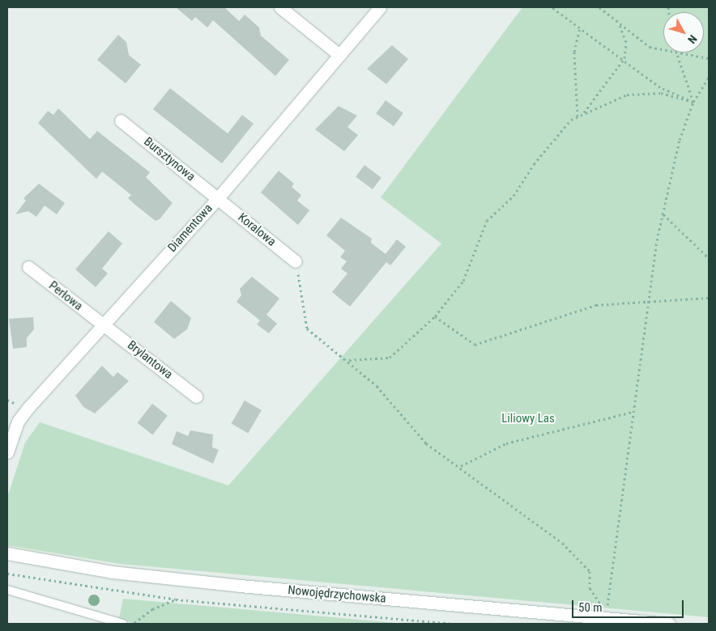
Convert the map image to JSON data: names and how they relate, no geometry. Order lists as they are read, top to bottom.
{
  "streets": {
    "street": [
      "Bursztynowa",
      "Diamentowa",
      "Koralowa",
      "Perłowa",
      "Brylantowa",
      "Nowojędrzychowska"
    ]
  },
  "crossings": [
    ["Bursztynowa", "Diamentowa"],
    ["Bursztynowa", "Koralowa"],
    ["Diamentowa", "Koralowa"],
    ["Diamentowa", "Perłowa"],
    ["Diamentowa", "Brylantowa"],
    ["Perłowa", "Brylantowa"]
  ],
  "parks": ["Liliowy Las"],
  "scale_bar": "50 m",
  "north": "bottom right"
}
